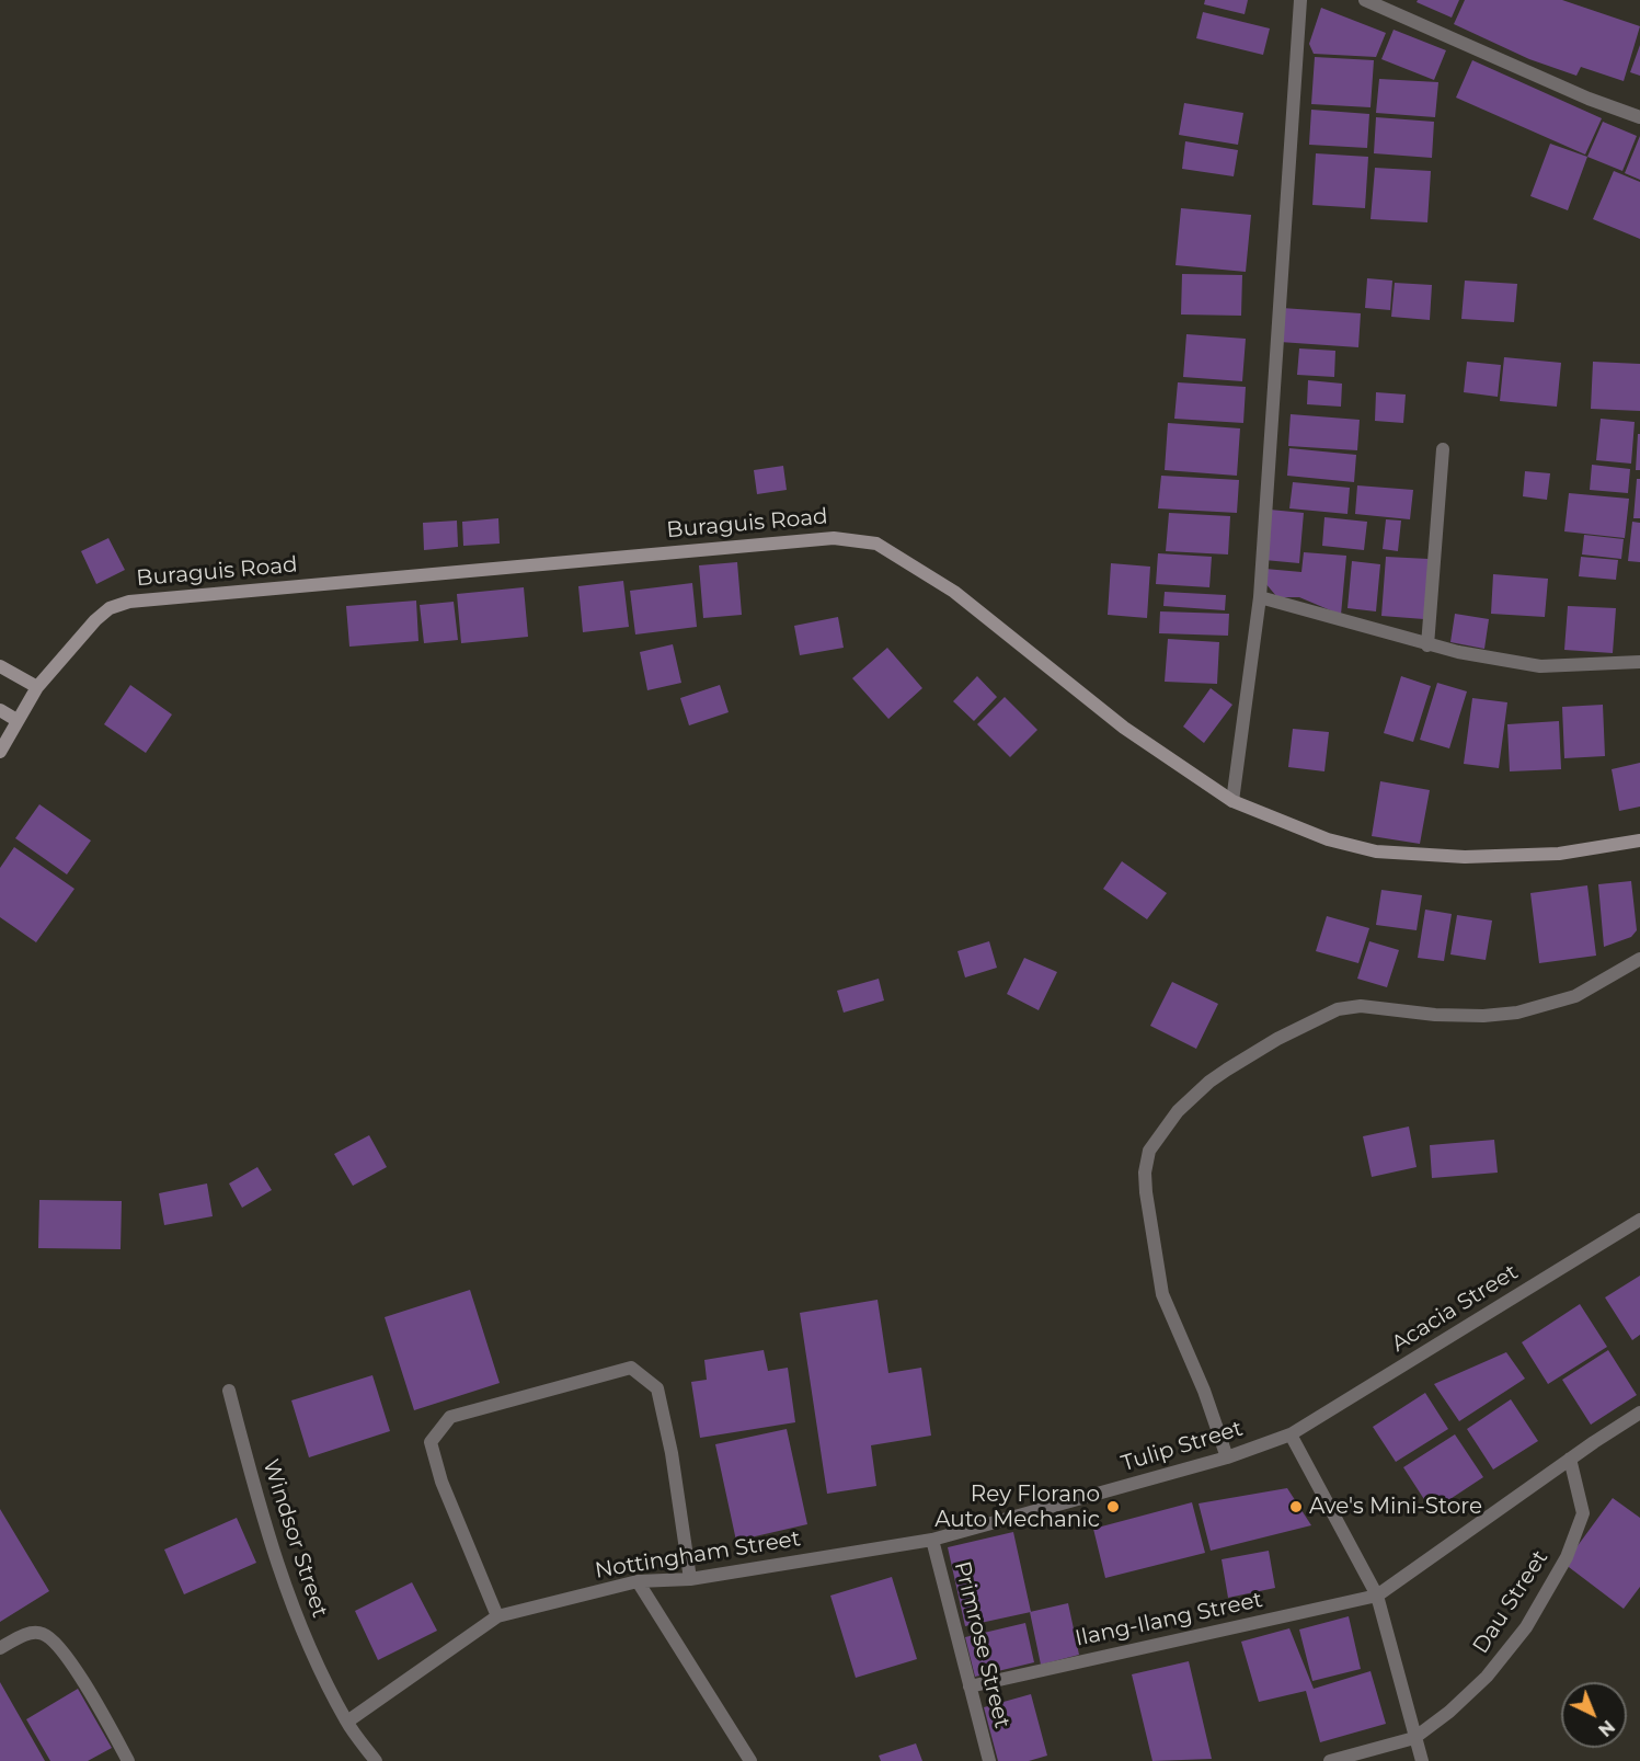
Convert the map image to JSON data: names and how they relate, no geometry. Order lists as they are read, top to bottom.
{
  "streets": {
    "street": [
      "Buraguis Road",
      "Acacia Street",
      "Tulip Street",
      "Windsor Street",
      "Nottingham Street",
      "Dau Street",
      "Ilang-Ilang Street",
      "Primrose Street"
    ]
  },
  "crossings": [
    ["Acacia Street", "Tulip Street"],
    ["Tulip Street", "Nottingham Street"],
    ["Tulip Street", "Primrose Street"],
    ["Windsor Street", "Nottingham Street"],
    ["Nottingham Street", "Primrose Street"],
    ["Ilang-Ilang Street", "Primrose Street"]
  ],
  "places": ["Rey Florano Auto Mechanic", "Ave's Mini-Store"],
  "north": "bottom right"
}
